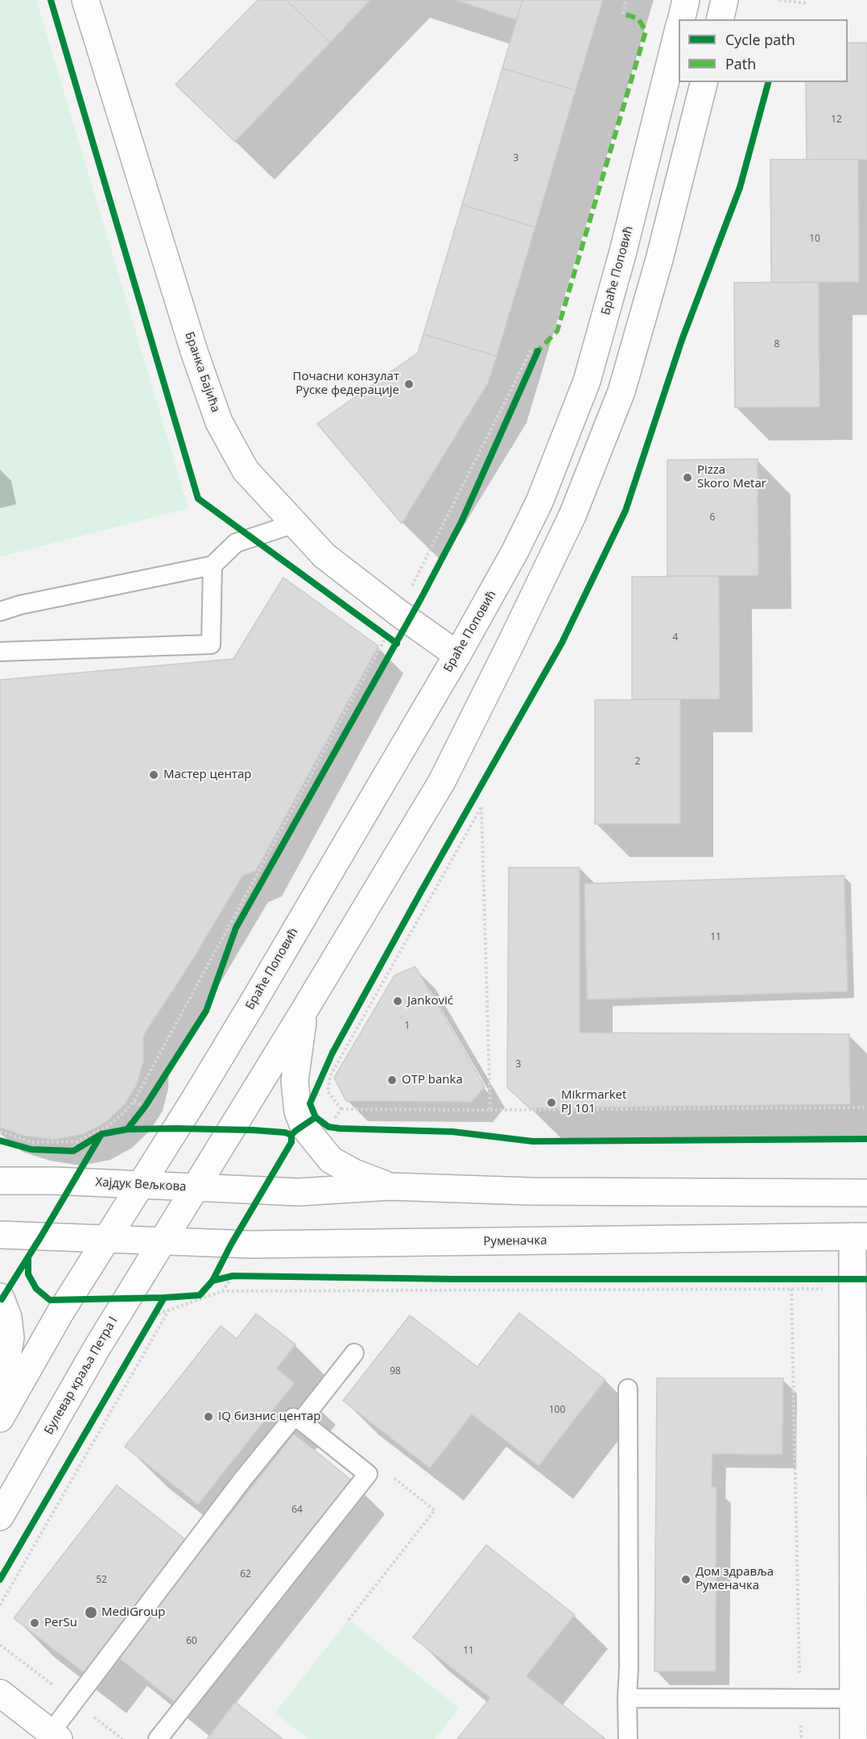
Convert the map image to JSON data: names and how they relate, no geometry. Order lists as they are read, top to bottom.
{
  "streets": {
    "street": [
      "Браће Поповић",
      "Бранка Бајића",
      "Хајдук Вељкова",
      "Руменачка",
      "Булевар краља Петра I"
    ]
  },
  "crossings": [
    ["Браће Поповић", "Бранка Бајића"],
    ["Браће Поповић", "Хајдук Вељкова"],
    ["Хајдук Вељкова", "Булевар краља Петра I"],
    ["Руменачка", "Булевар краља Петра I"]
  ],
  "places": [
    "Почасни конзулат Руске федерације",
    "Pizza Skoro Metar",
    "Мастер центар",
    "Janković",
    "OTP banka",
    "Mikrmarket PJ 101",
    "IQ бизнис центар",
    "Дом здравља Руменачка",
    "MediGroup",
    "PerSu"
  ],
  "house_numbers": [
    "12",
    "3",
    "10",
    "8",
    "6",
    "4",
    "2",
    "11",
    "1",
    "3",
    "98",
    "100",
    "64",
    "62",
    "52",
    "60",
    "11"
  ],
  "legend": ["Cycle path", "Path"]
}
